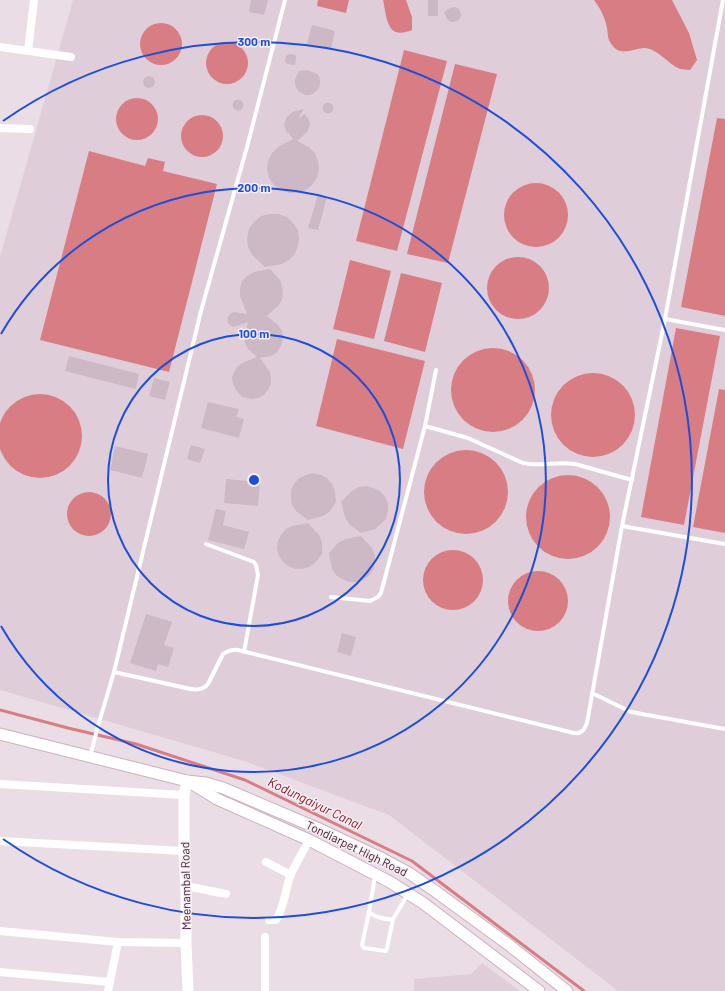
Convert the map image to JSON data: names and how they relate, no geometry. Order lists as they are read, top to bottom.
{
  "streets": {
    "main road": ["Tondiarpet High Road", "Meenambal Road"]
  },
  "crossings": [
    ["Tondiarpet High Road", "Meenambal Road"]
  ],
  "water": ["Kodungaiyur Canal"],
  "rings": ["300 m", "200 m", "100 m"]
}
